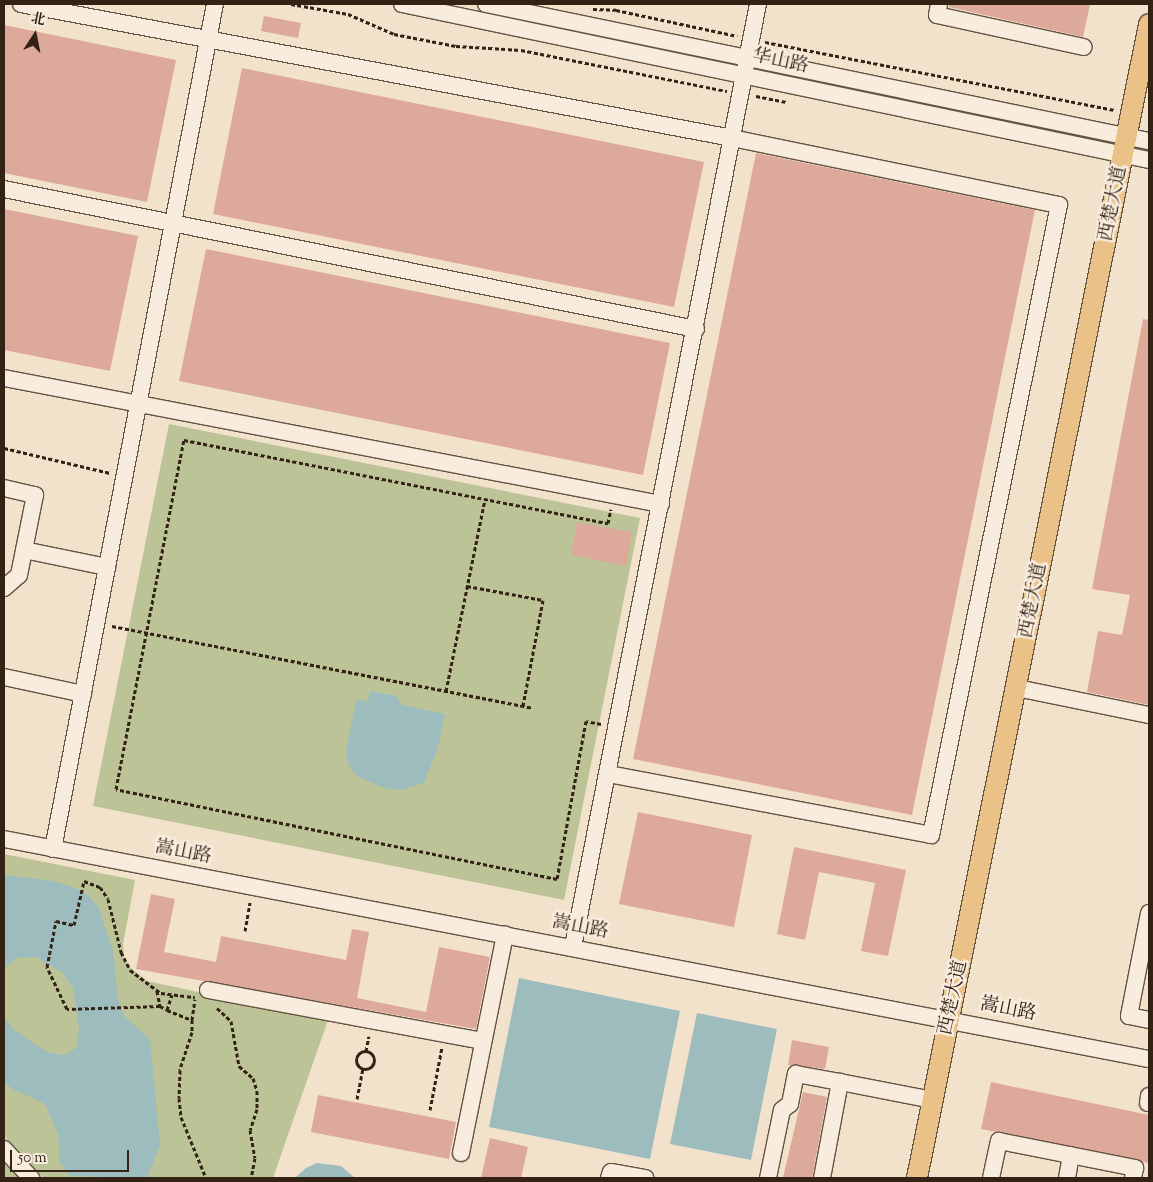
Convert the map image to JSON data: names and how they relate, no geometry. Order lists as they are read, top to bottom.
{
  "streets": {
    "main road": ["西楚大道"],
    "street": ["华山路", "嵩山路"]
  },
  "crossings": [
    ["华山路", "西楚大道"],
    ["西楚大道", "嵩山路"]
  ],
  "scale_bar": "50 m",
  "north": "top"
}
